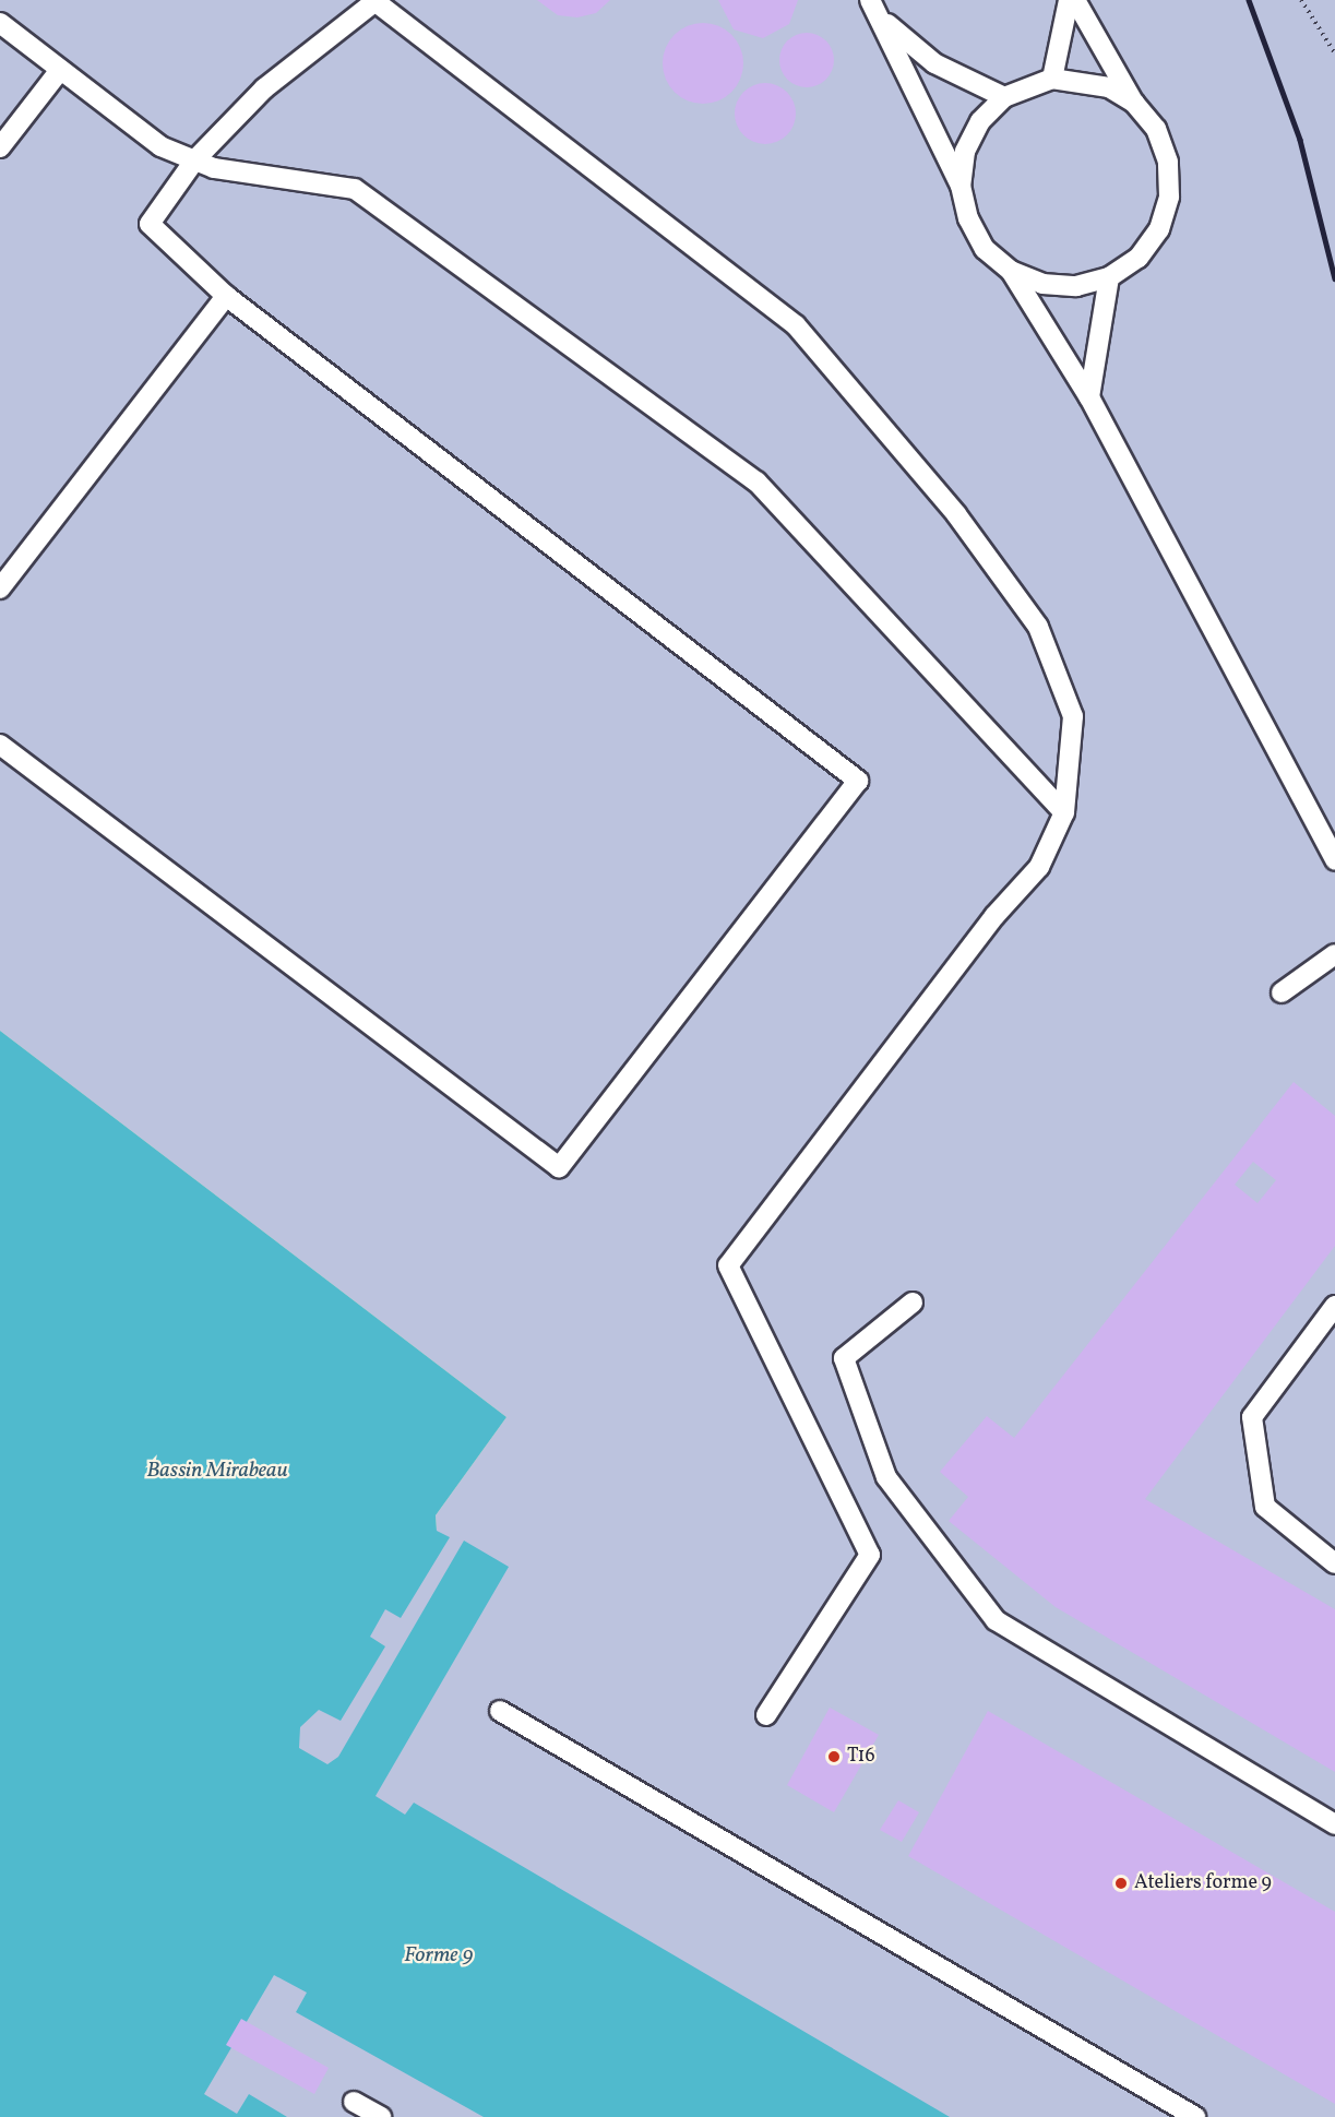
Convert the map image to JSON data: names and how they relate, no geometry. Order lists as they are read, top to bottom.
{
  "water": ["Bassin Mirabeau", "Forme 9"],
  "places": ["T16", "Ateliers forme 9"]
}
